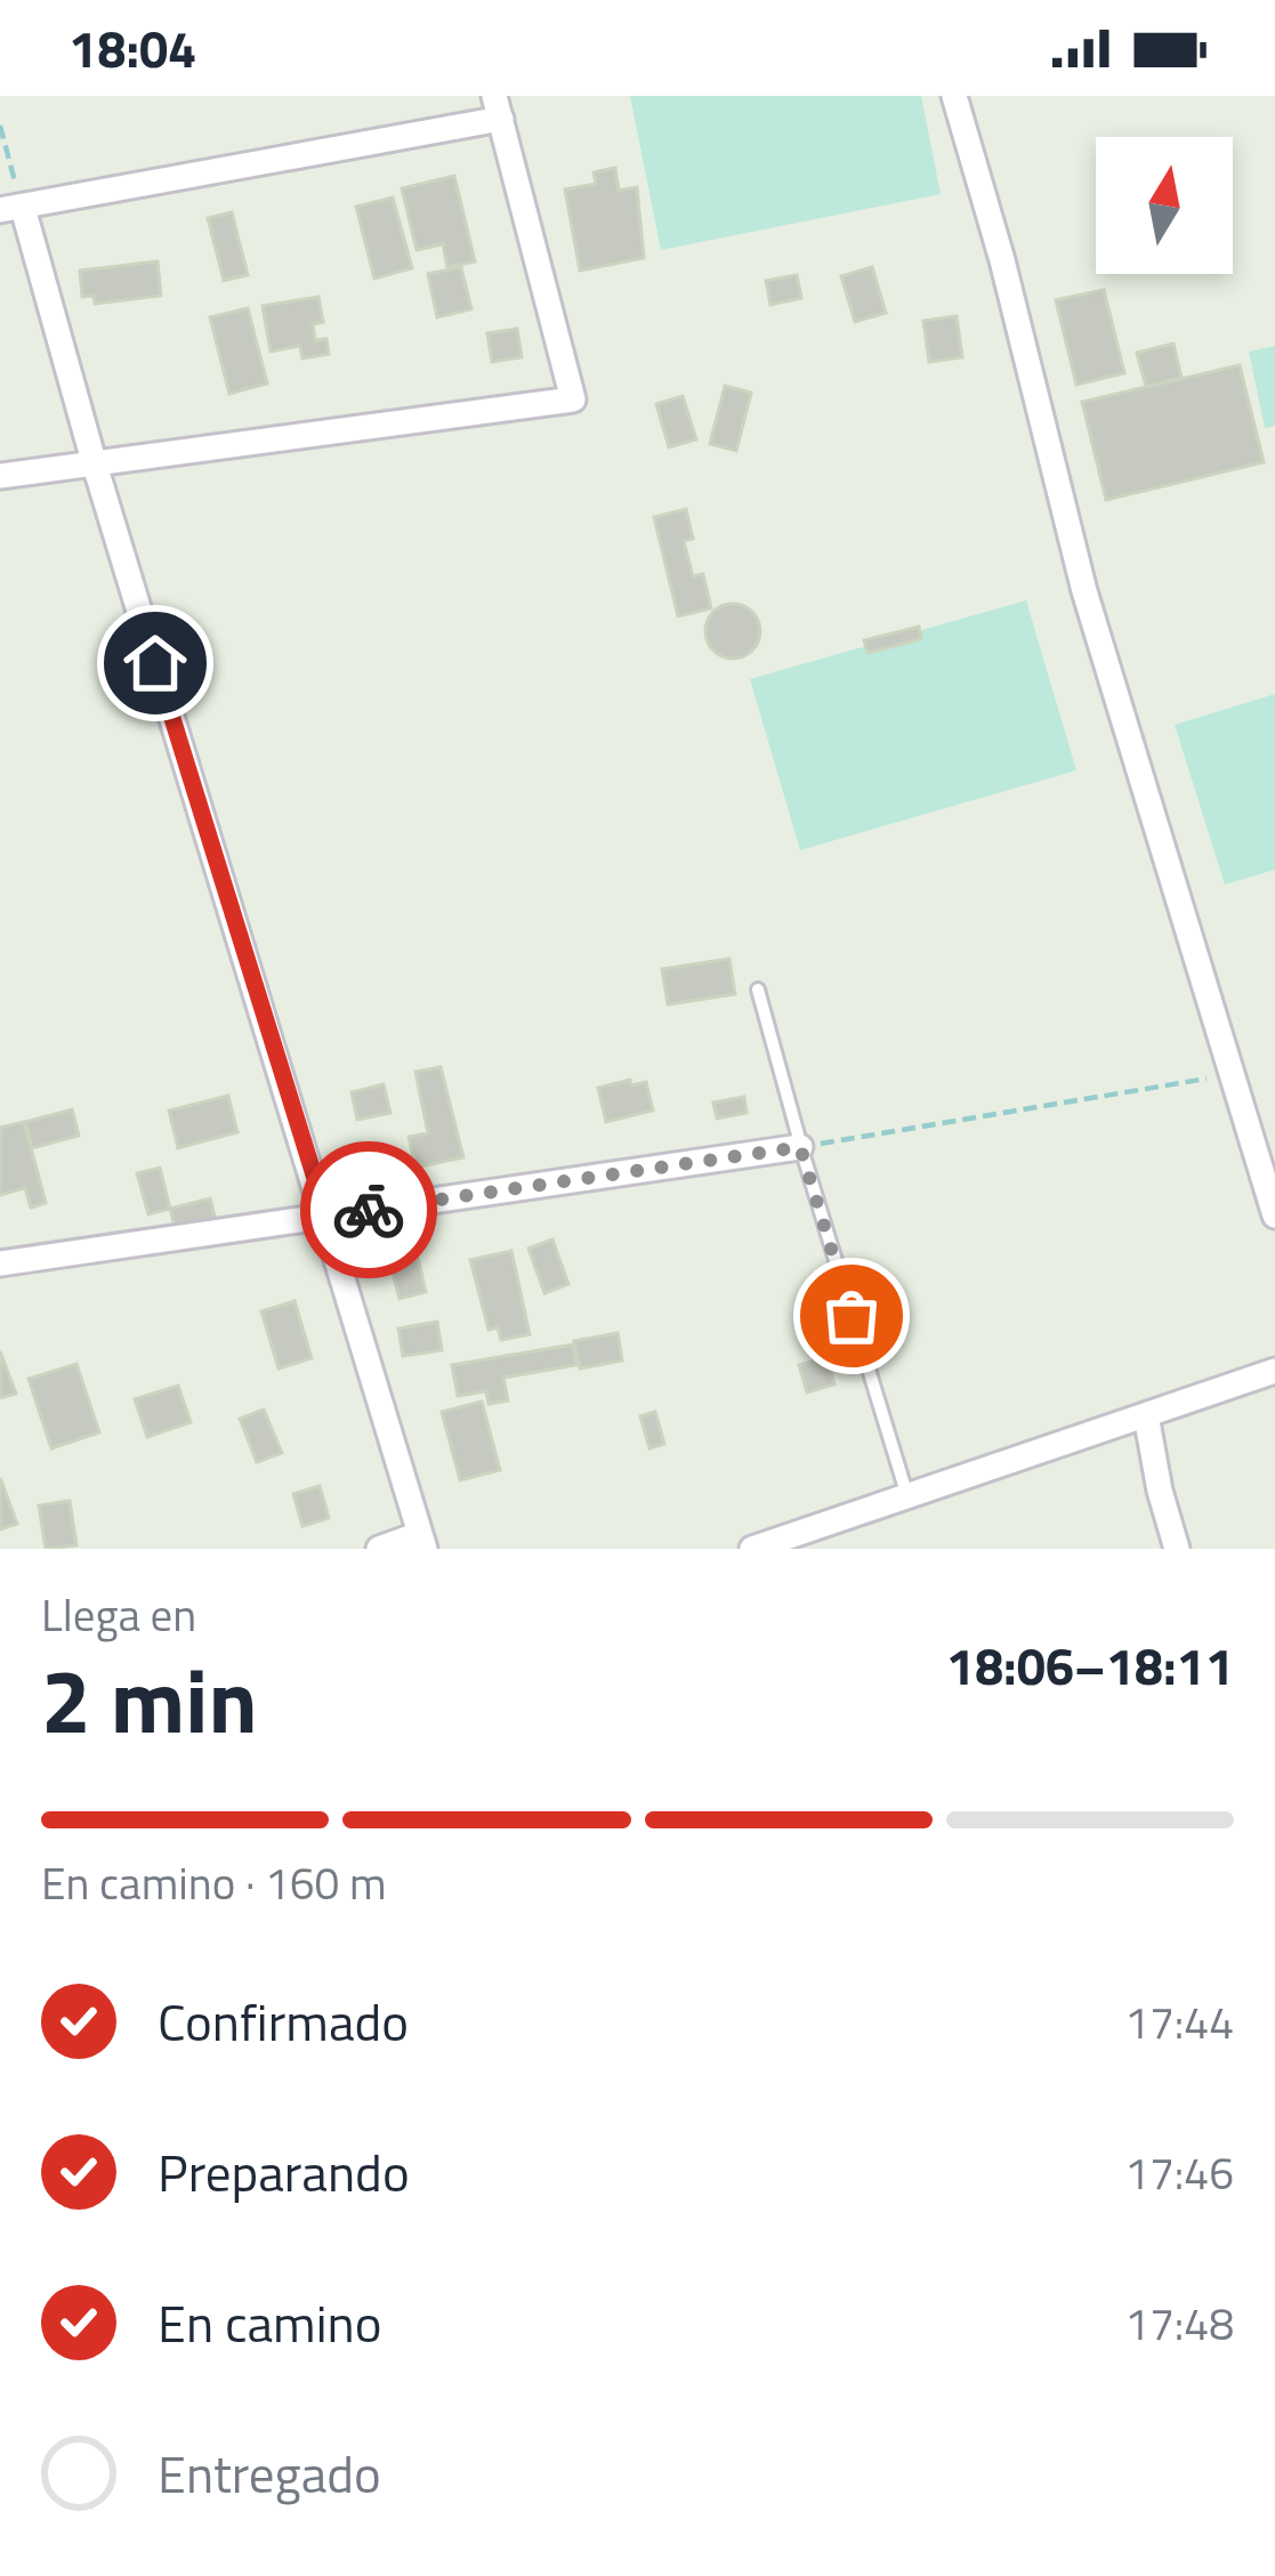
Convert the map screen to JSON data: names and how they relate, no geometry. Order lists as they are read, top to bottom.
{
  "north": "top",
  "page": {
    "status": "18:04",
    "heading": ["2 min", "Llega en", "18:06–18:11"],
    "bar": "En camino · 160 m",
    "list": [
      ["Confirmado", "17:44"],
      ["Preparando", "17:46"],
      ["En camino", "17:48"],
      "Entregado"
    ]
  }
}
